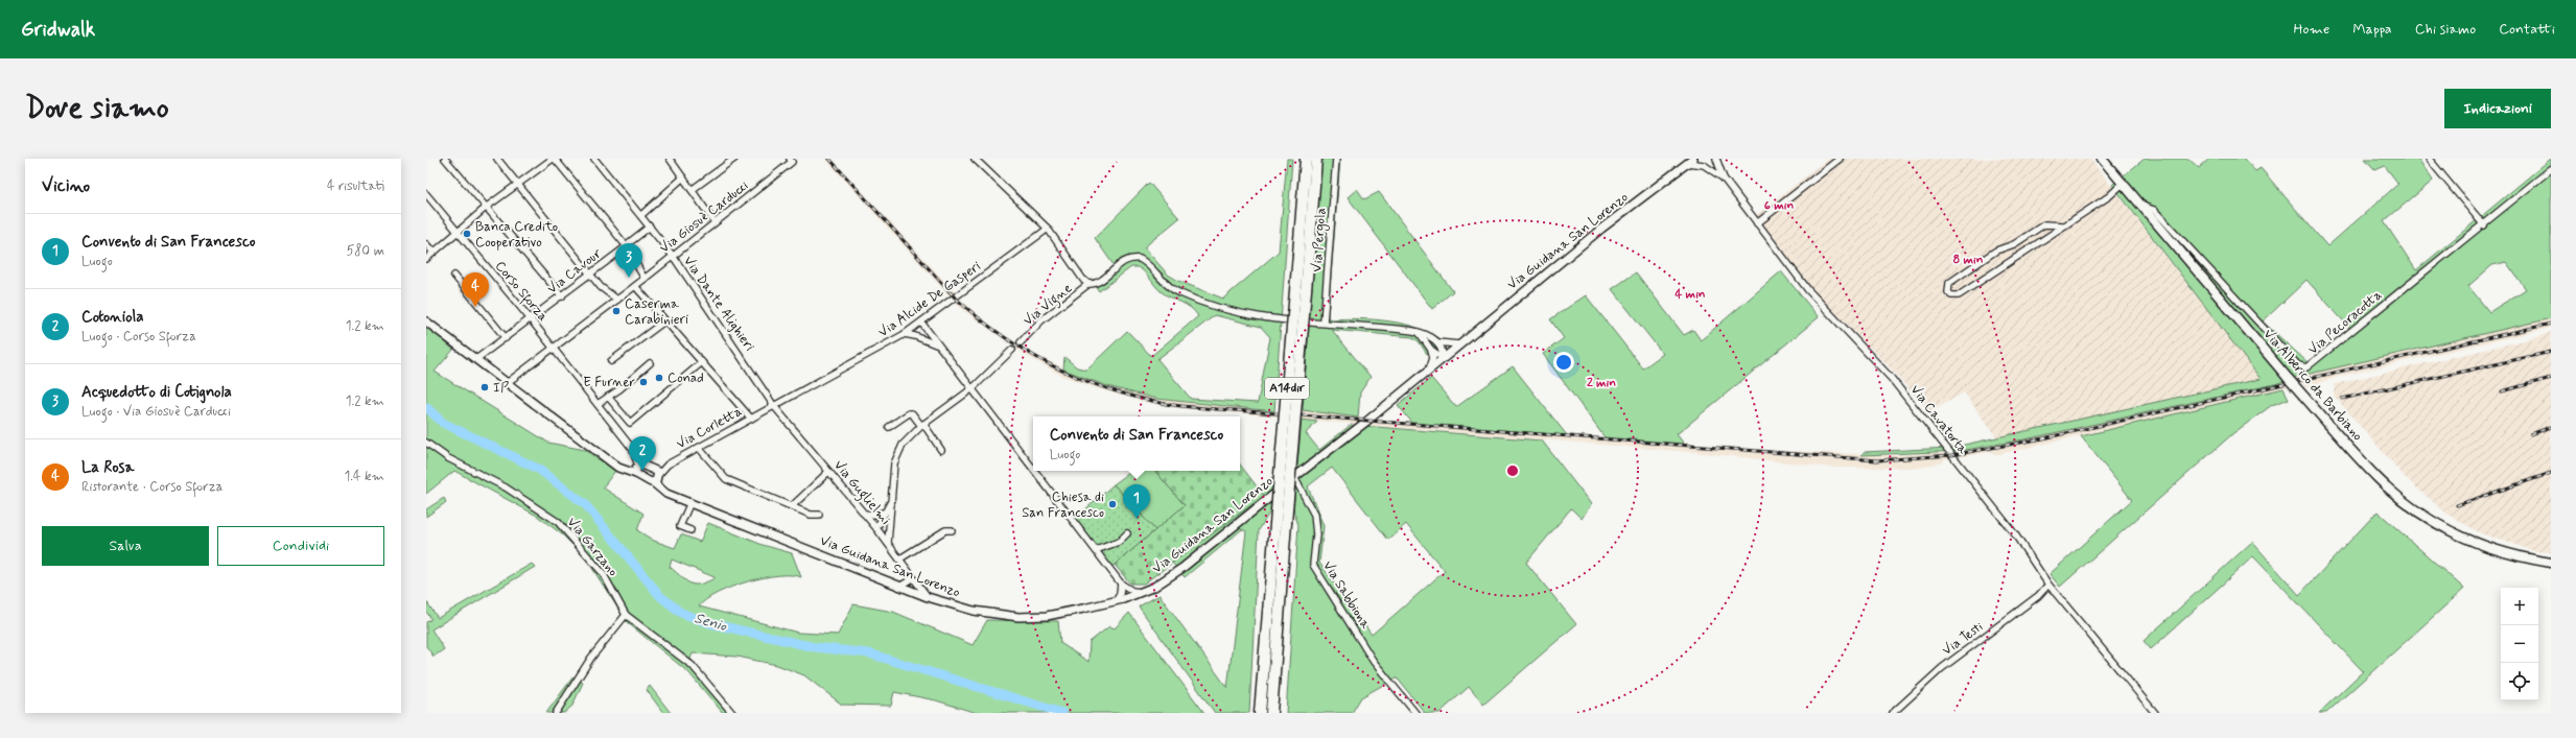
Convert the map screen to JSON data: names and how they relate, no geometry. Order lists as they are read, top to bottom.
{
  "streets": {
    "highway": ["A14dir"],
    "main road": ["Via Alberico da Barbiano"],
    "street": [
      "Via Giosuè Carducci",
      "Via Pergola",
      "Via Guidana San Lorenzo",
      "Via Cavour",
      "Corso Sforza",
      "Via Alcide De Gasperi",
      "Via Dante Alighieri",
      "Via Vigne",
      "Via Pecoracotta",
      "Via Cavatorta",
      "Via Corletta",
      "Via Guglielmi",
      "Via Garzano",
      "Via Sabbiona",
      "Via Testi"
    ]
  },
  "crossings": [
    ["Via Giosuè Carducci", "Corso Sforza"],
    ["Via Giosuè Carducci", "Via Dante Alighieri"],
    ["Via Pergola", "Via Vigne"],
    ["Via Guidana San Lorenzo", "Via Cavatorta"],
    ["Via Guidana San Lorenzo", "Via Corletta"],
    ["Via Guidana San Lorenzo", "Via Guglielmi"],
    ["Via Guidana San Lorenzo", "Via Sabbiona"],
    ["Via Cavour", "Corso Sforza"],
    ["Via Cavour", "Via Dante Alighieri"],
    ["Via Alcide De Gasperi", "Via Dante Alighieri"],
    ["Via Alcide De Gasperi", "Via Corletta"],
    ["Via Alcide De Gasperi", "Via Guglielmi"],
    ["Via Dante Alighieri", "Via Corletta"],
    ["Via Dante Alighieri", "Via Guglielmi"],
    ["Via Pecoracotta", "Via Alberico da Barbiano"],
    ["Via Cavatorta", "Via Testi"],
    ["Via Corletta", "Via Guglielmi"]
  ],
  "water": ["Senio"],
  "places": [
    "Banca Credito Cooperativo",
    "Caserma Carabinieri",
    "Conad",
    "E Furner",
    "IP",
    "Chiesa di San Francesco"
  ],
  "page": {
    "header": "Gridwalk",
    "nav": [
      "Home",
      "Mappa",
      "Chi siamo",
      "Contatti"
    ],
    "buttons": [
      "Indicazioni",
      ["Salva", "Condividi"]
    ],
    "title": "Dove siamo",
    "heading": ["Vicino", "4 risultati"],
    "list": [
      {
        "mark": "1",
        "name": "Convento di San Francesco",
        "note": "Luogo",
        "value": "580 m"
      },
      {
        "mark": "2",
        "name": "Cotoniola",
        "note": "Luogo · Corso Sforza",
        "value": "1.2 km"
      },
      {
        "mark": "3",
        "name": "Acquedotto di Cotignola",
        "note": "Luogo · Via Giosuè Carducci",
        "value": "1.2 km"
      },
      {
        "mark": "4",
        "name": "La Rosa",
        "note": "Ristorante · Corso Sforza",
        "value": "1.4 km"
      }
    ],
    "pins": [
      "3",
      "4",
      "2",
      "1"
    ],
    "popup": ["Convento di San Francesco", "Luogo"],
    "map_buttons": ["+", "−"]
  },
  "rings": [
    "6 min",
    "8 min",
    "4 min",
    "2 min"
  ]
}
